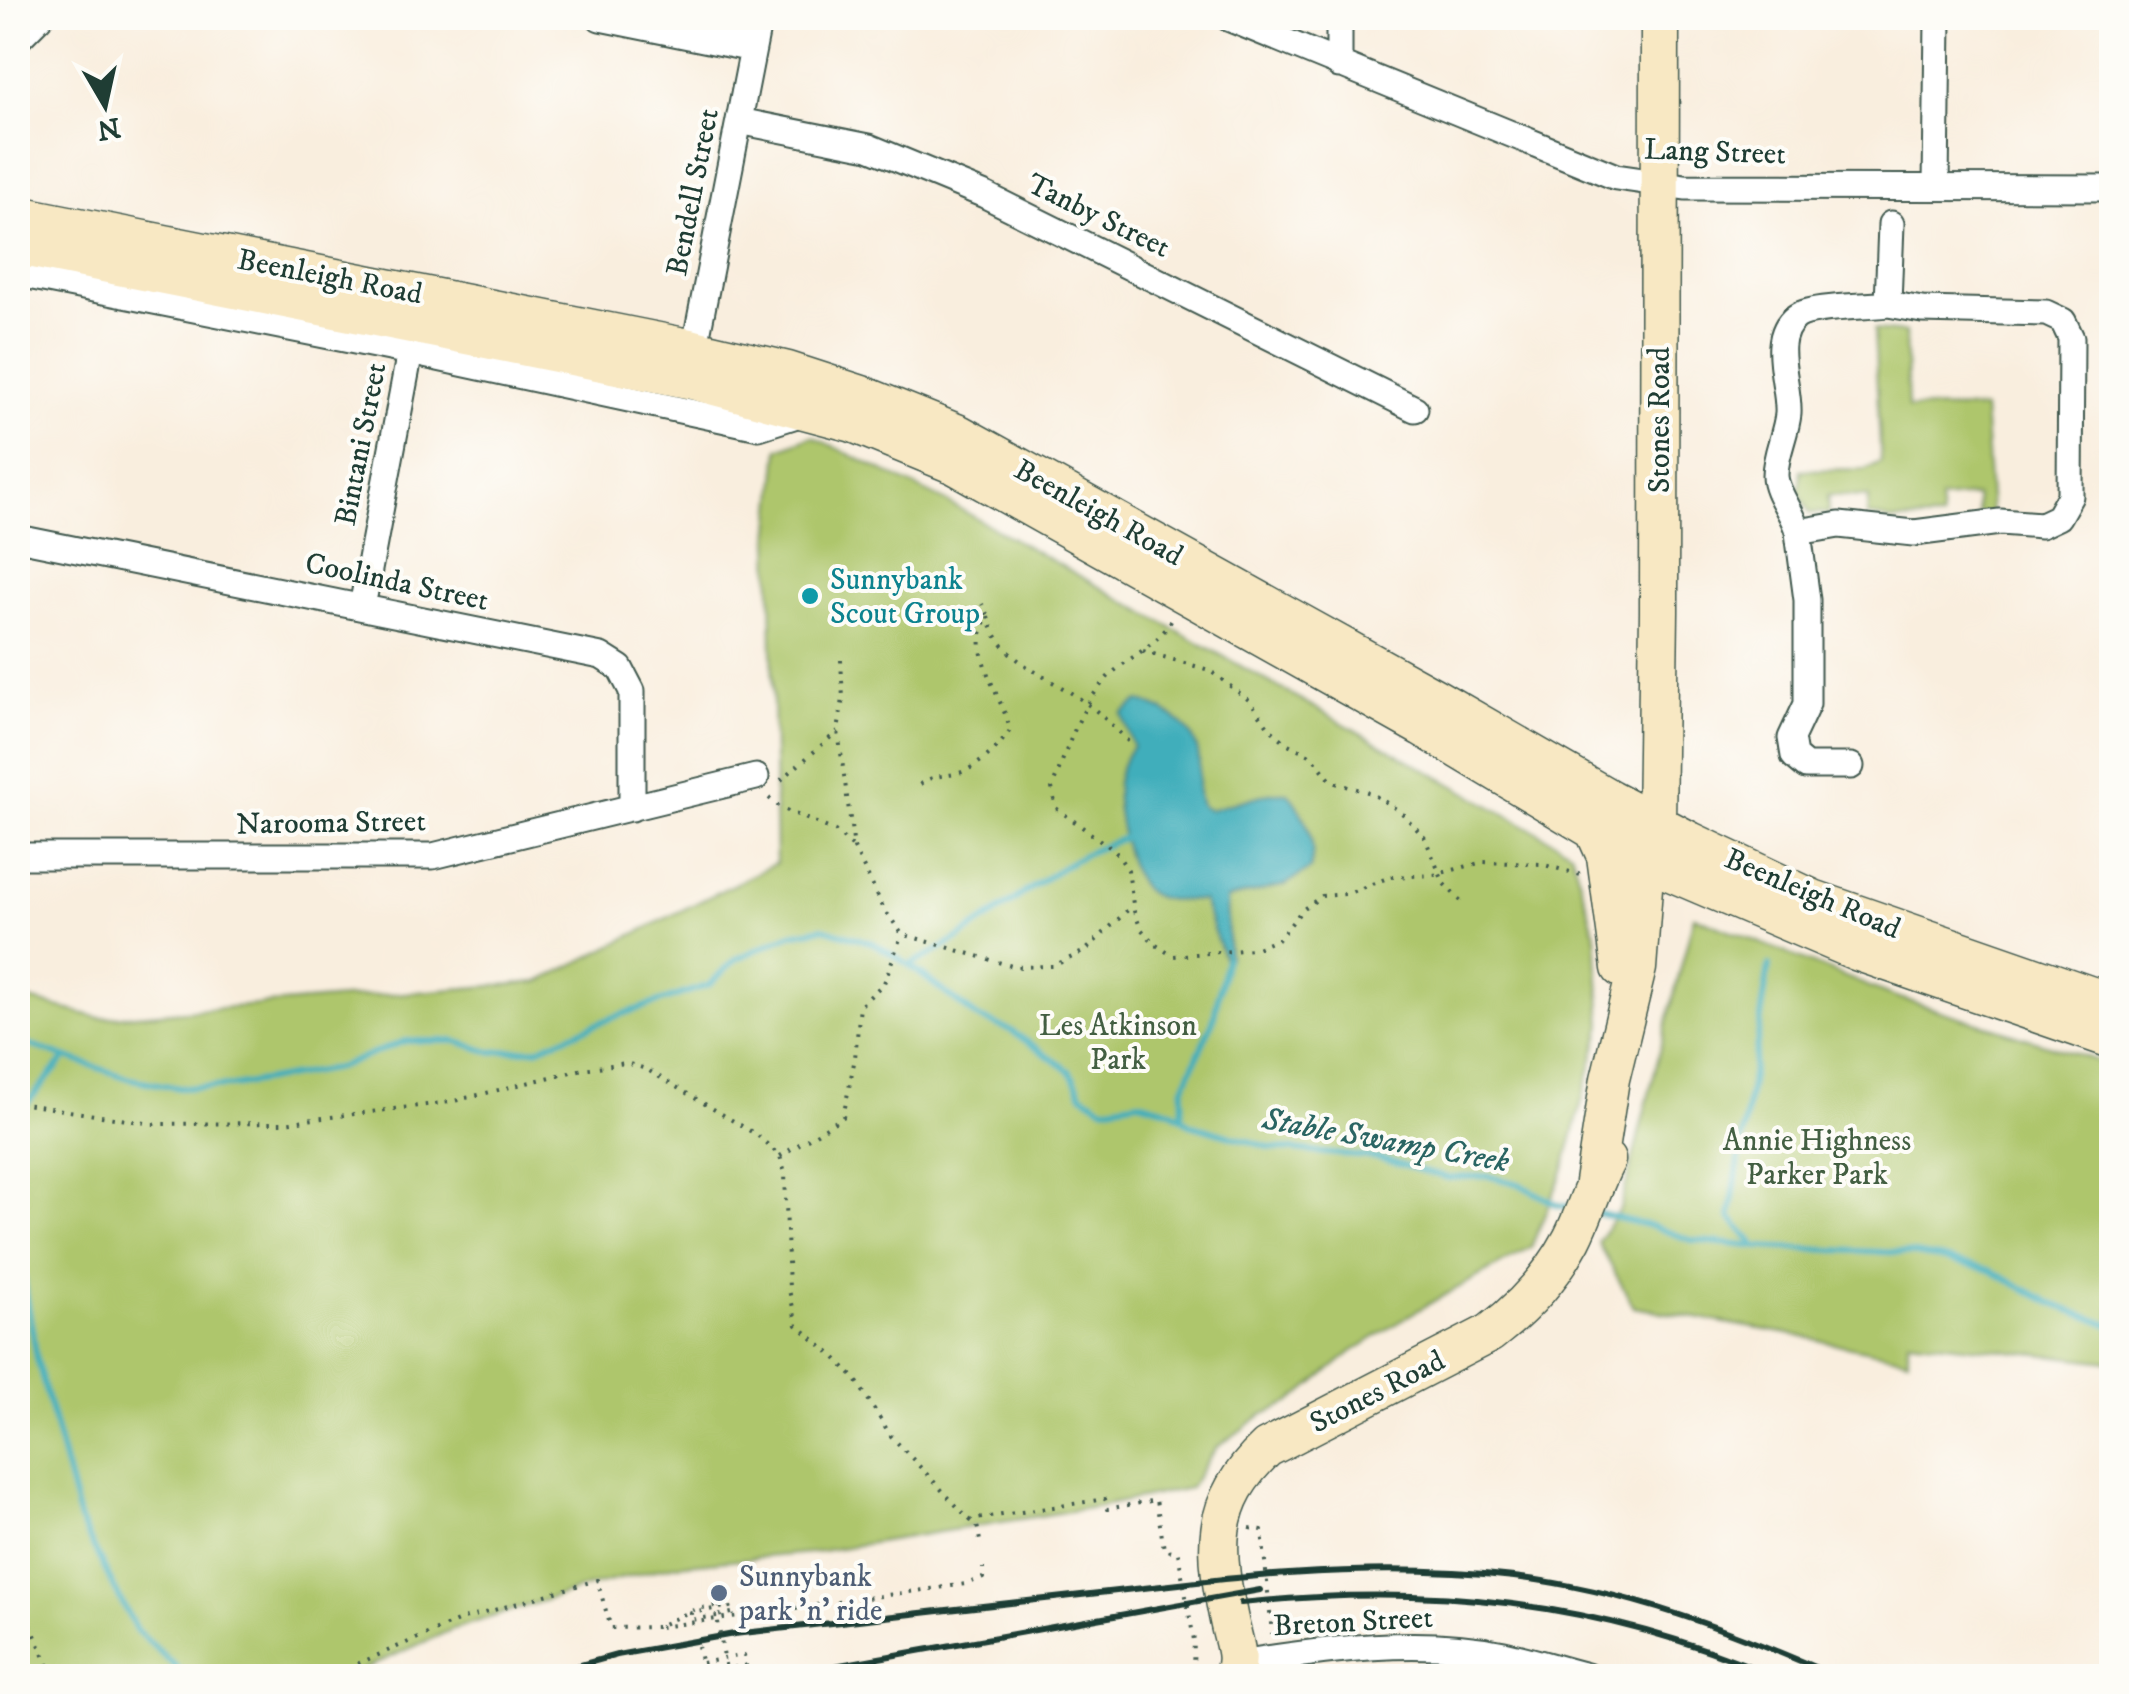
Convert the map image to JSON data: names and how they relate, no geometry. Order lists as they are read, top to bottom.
{
  "streets": {
    "main road": ["Beenleigh Road", "Stones Road"],
    "street": [
      "Lang Street",
      "Bendell Street",
      "Tanby Street",
      "Bintani Street",
      "Coolinda Street",
      "Narooma Street",
      "Breton Street"
    ]
  },
  "crossings": [
    ["Lang Street", "Stones Road"],
    ["Bendell Street", "Tanby Street"],
    ["Bendell Street", "Beenleigh Road"],
    ["Beenleigh Road", "Stones Road"],
    ["Beenleigh Road", "Bintani Street"],
    ["Stones Road", "Breton Street"],
    ["Bintani Street", "Coolinda Street"],
    ["Coolinda Street", "Narooma Street"]
  ],
  "water": ["Stable Swamp Creek"],
  "parks": ["Les Atkinson Park", "Annie Highness Parker Park"],
  "places": ["Sunnybank Scout Group", "Sunnybank park 'n' ride"],
  "north": "bottom"
}
